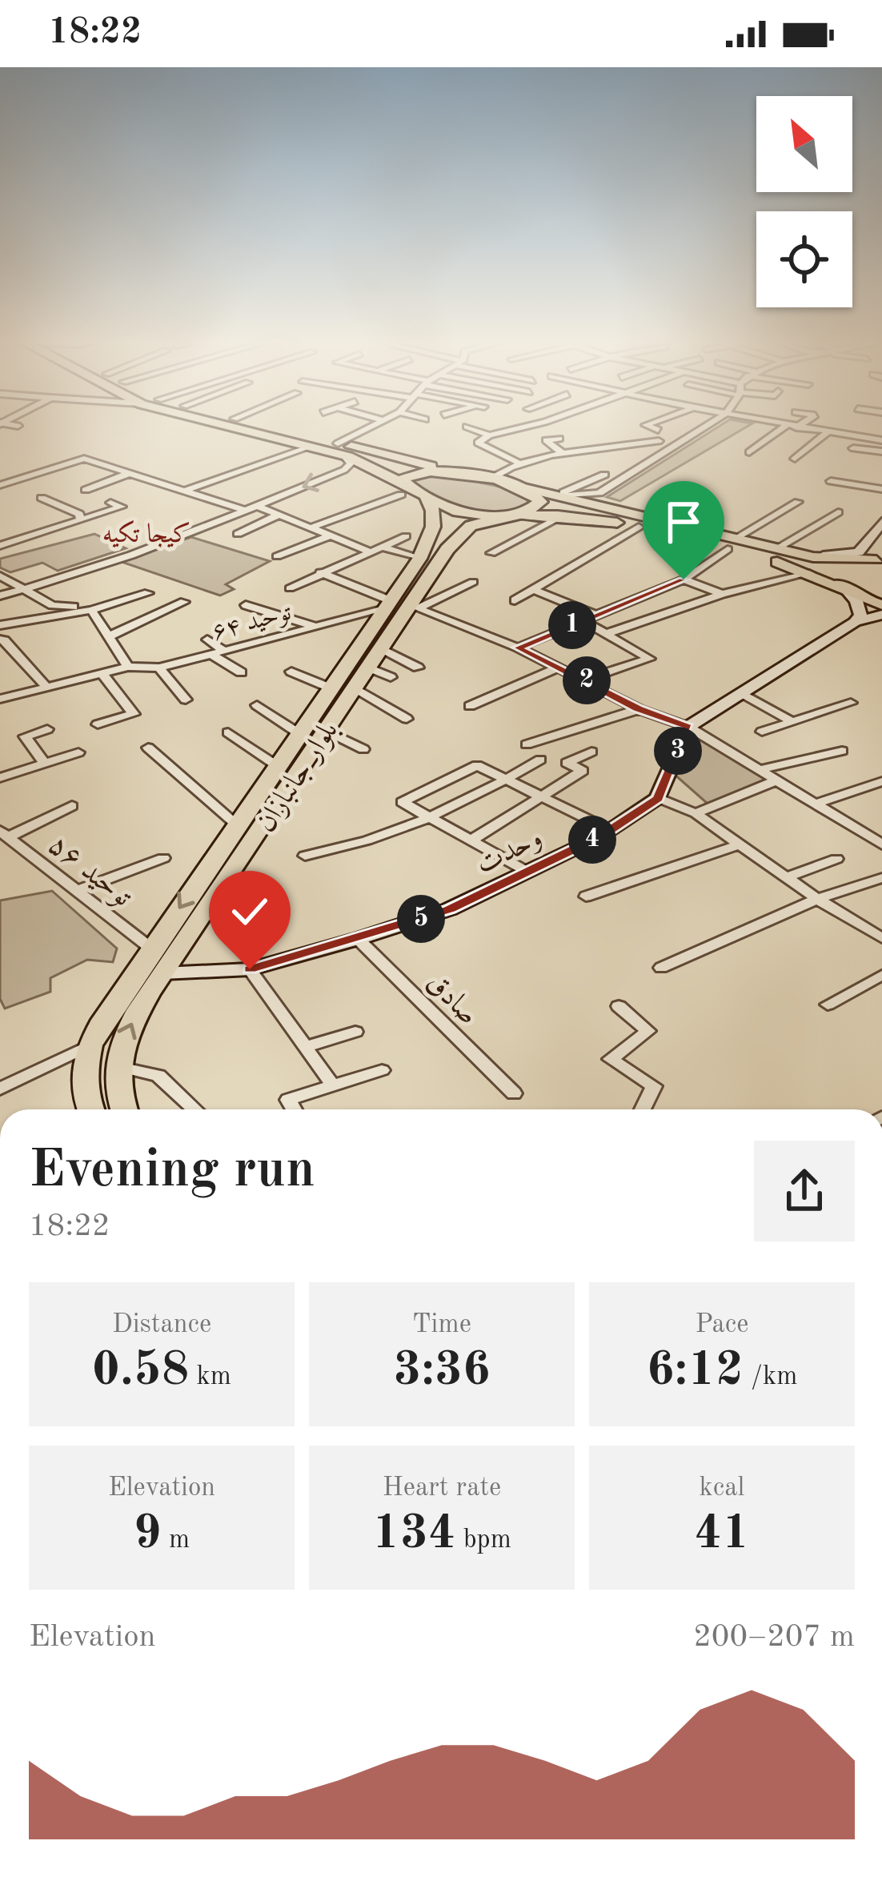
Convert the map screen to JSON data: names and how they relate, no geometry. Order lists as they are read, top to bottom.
{
  "streets": {
    "highway": ["بلوار جانبازان"],
    "main road": ["وحدت"],
    "street": ["توحید ۶۴", "توحید ۵۶", "صادق"]
  },
  "crossings": [
    ["توحید ۶۴", "بلوار جانبازان"],
    ["بلوار جانبازان", "وحدت"],
    ["بلوار جانبازان", "توحید ۵۶"],
    ["وحدت", "صادق"]
  ],
  "districts": ["کیجا تکیه"],
  "north": "top left",
  "page": {
    "status": "18:22",
    "pins": [
      "1",
      "2",
      "3",
      "4",
      "5"
    ],
    "heading": ["Evening run", "18:22"],
    "stats": [
      ["Distance", "0.58 km"],
      ["Time", "3:36"],
      ["Pace", "6:12 /km"],
      ["Elevation", "9 m"],
      ["Heart rate", "134 bpm"],
      ["kcal", "41"]
    ],
    "chart": ["Elevation", "200–207 m"]
  }
}
